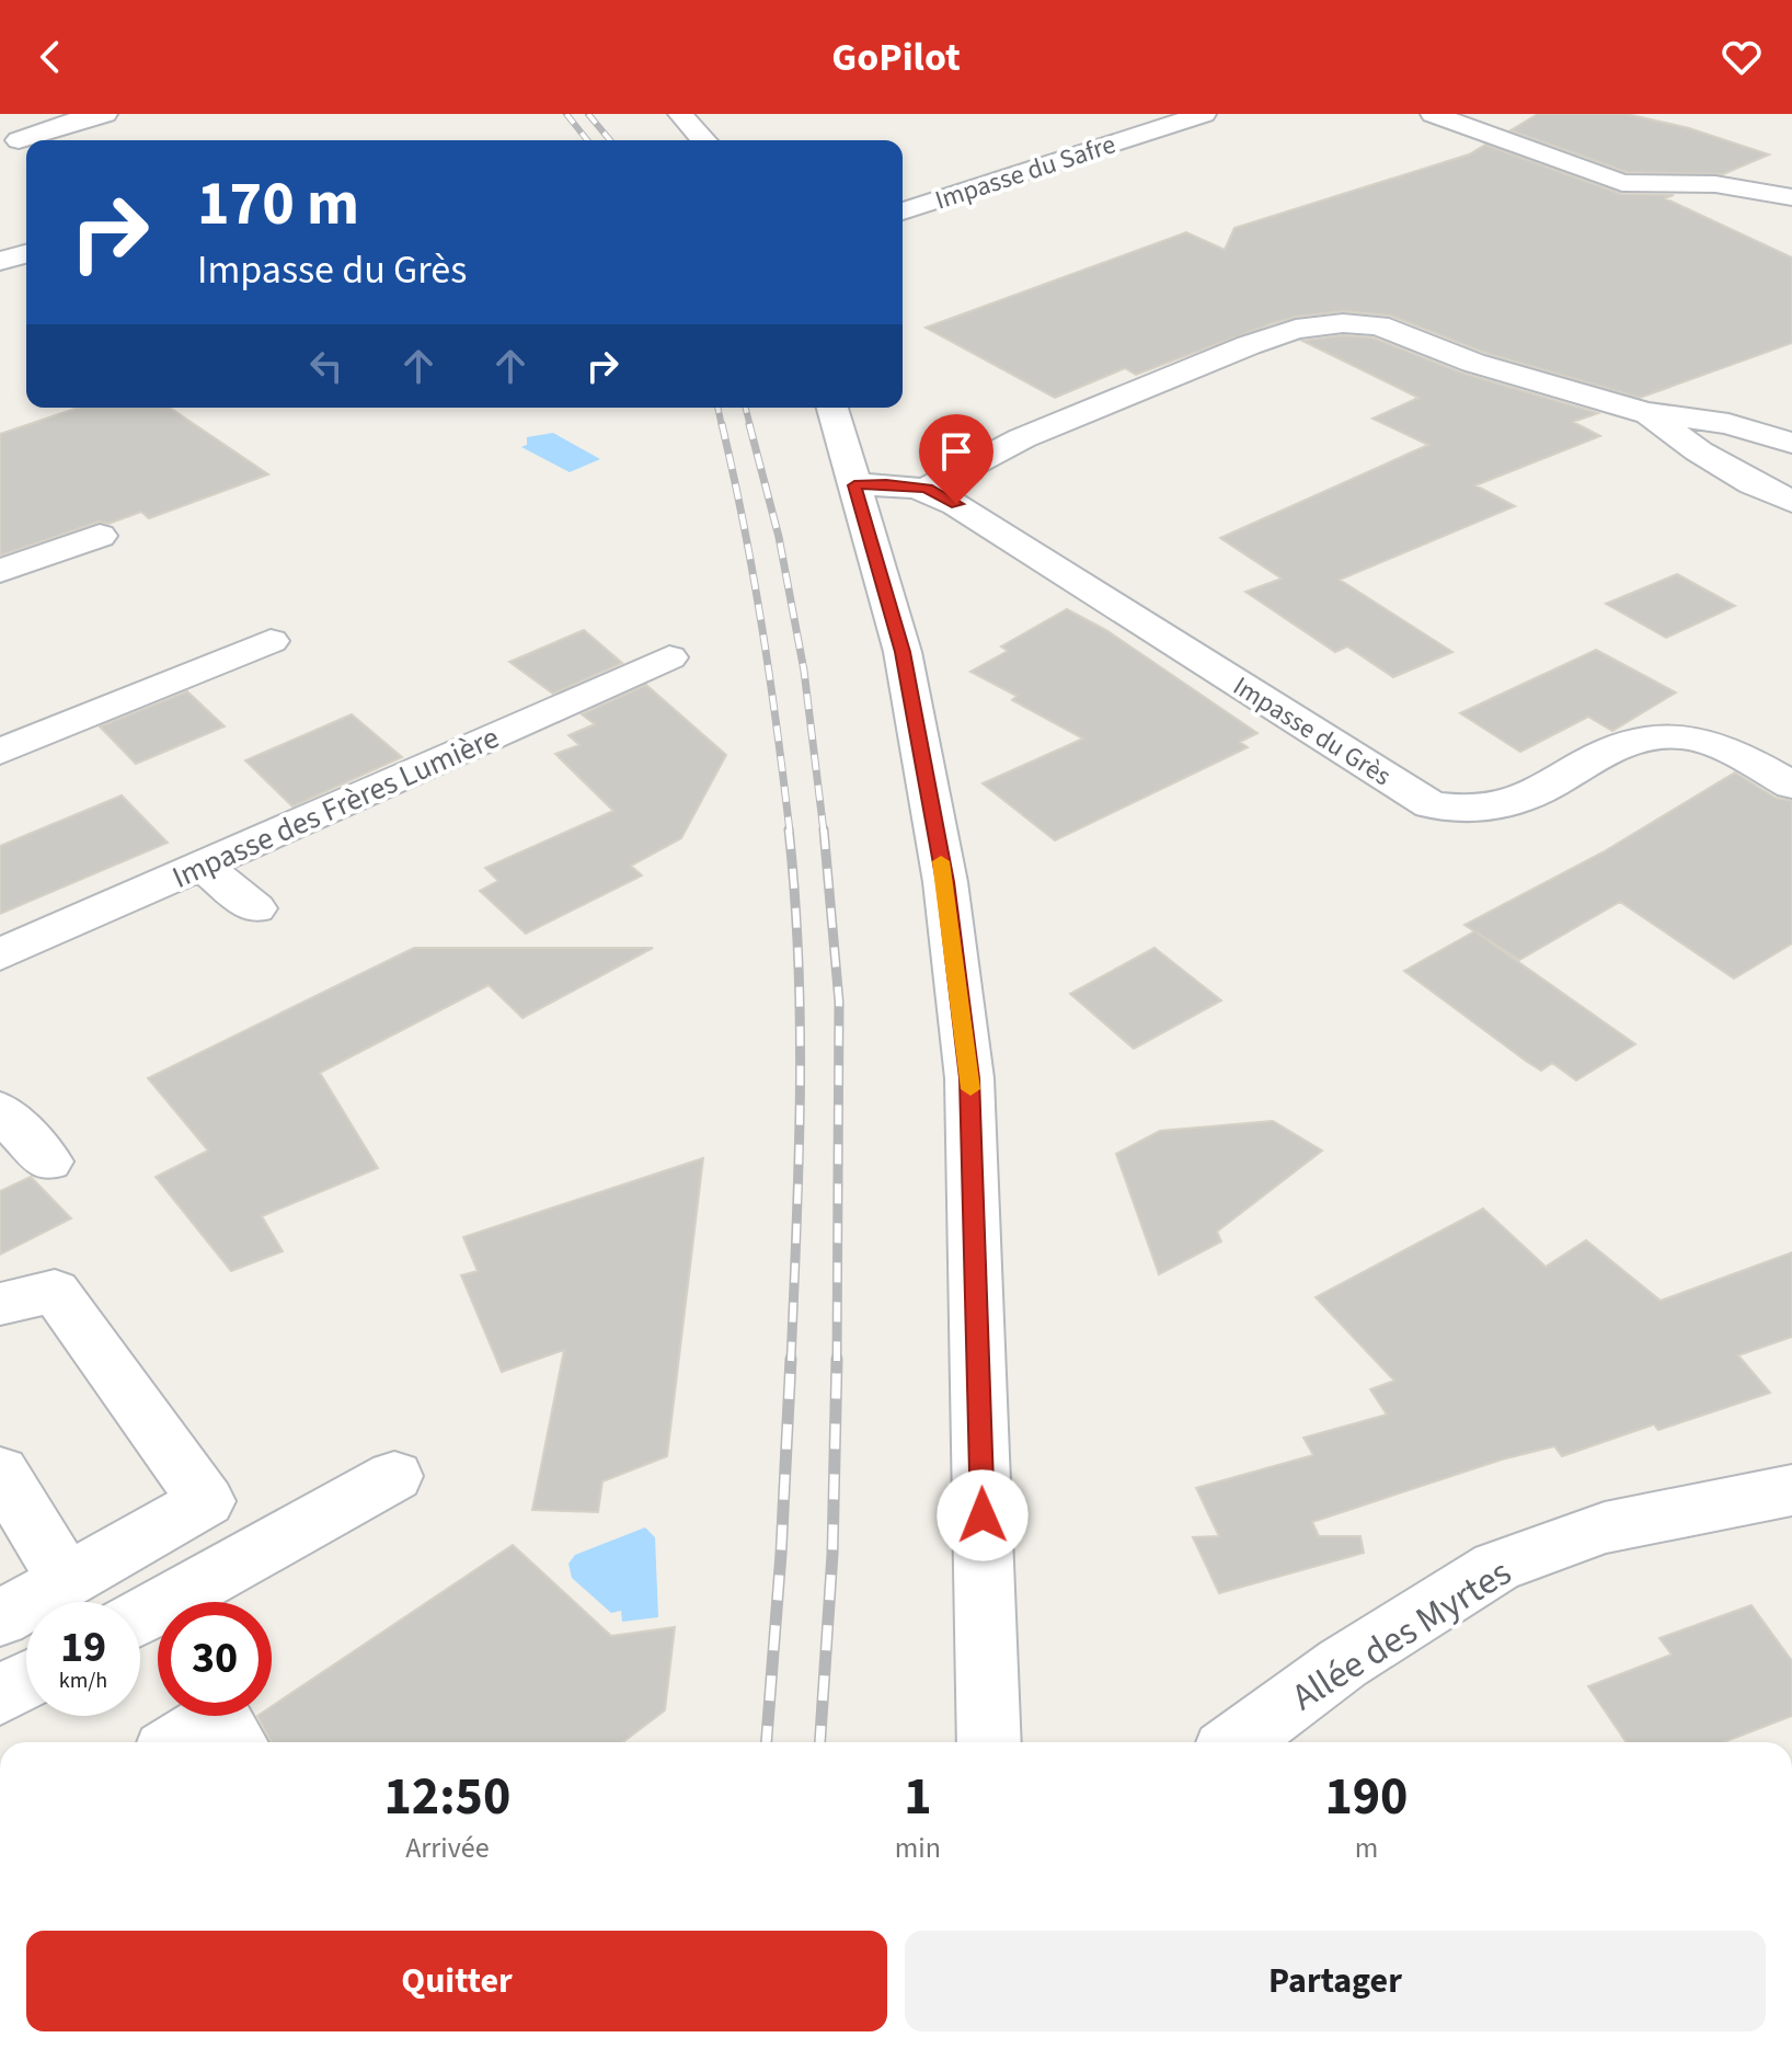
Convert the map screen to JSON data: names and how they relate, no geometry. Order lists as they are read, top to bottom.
{
  "streets": {
    "street": [
      "Impasse du Safre",
      "Impasse du Grès",
      "Impasse des Frères Lumière",
      "Allée des Myrtes"
    ]
  },
  "page": {
    "header": "GoPilot",
    "turn": ["170 m", "Impasse du Grès"],
    "speed": "19 km/h",
    "limit": "30",
    "eta": [
      "12:50",
      "Arrivée",
      "1",
      "min",
      "190",
      "m"
    ],
    "buttons": ["Quitter", "Partager"]
  }
}
